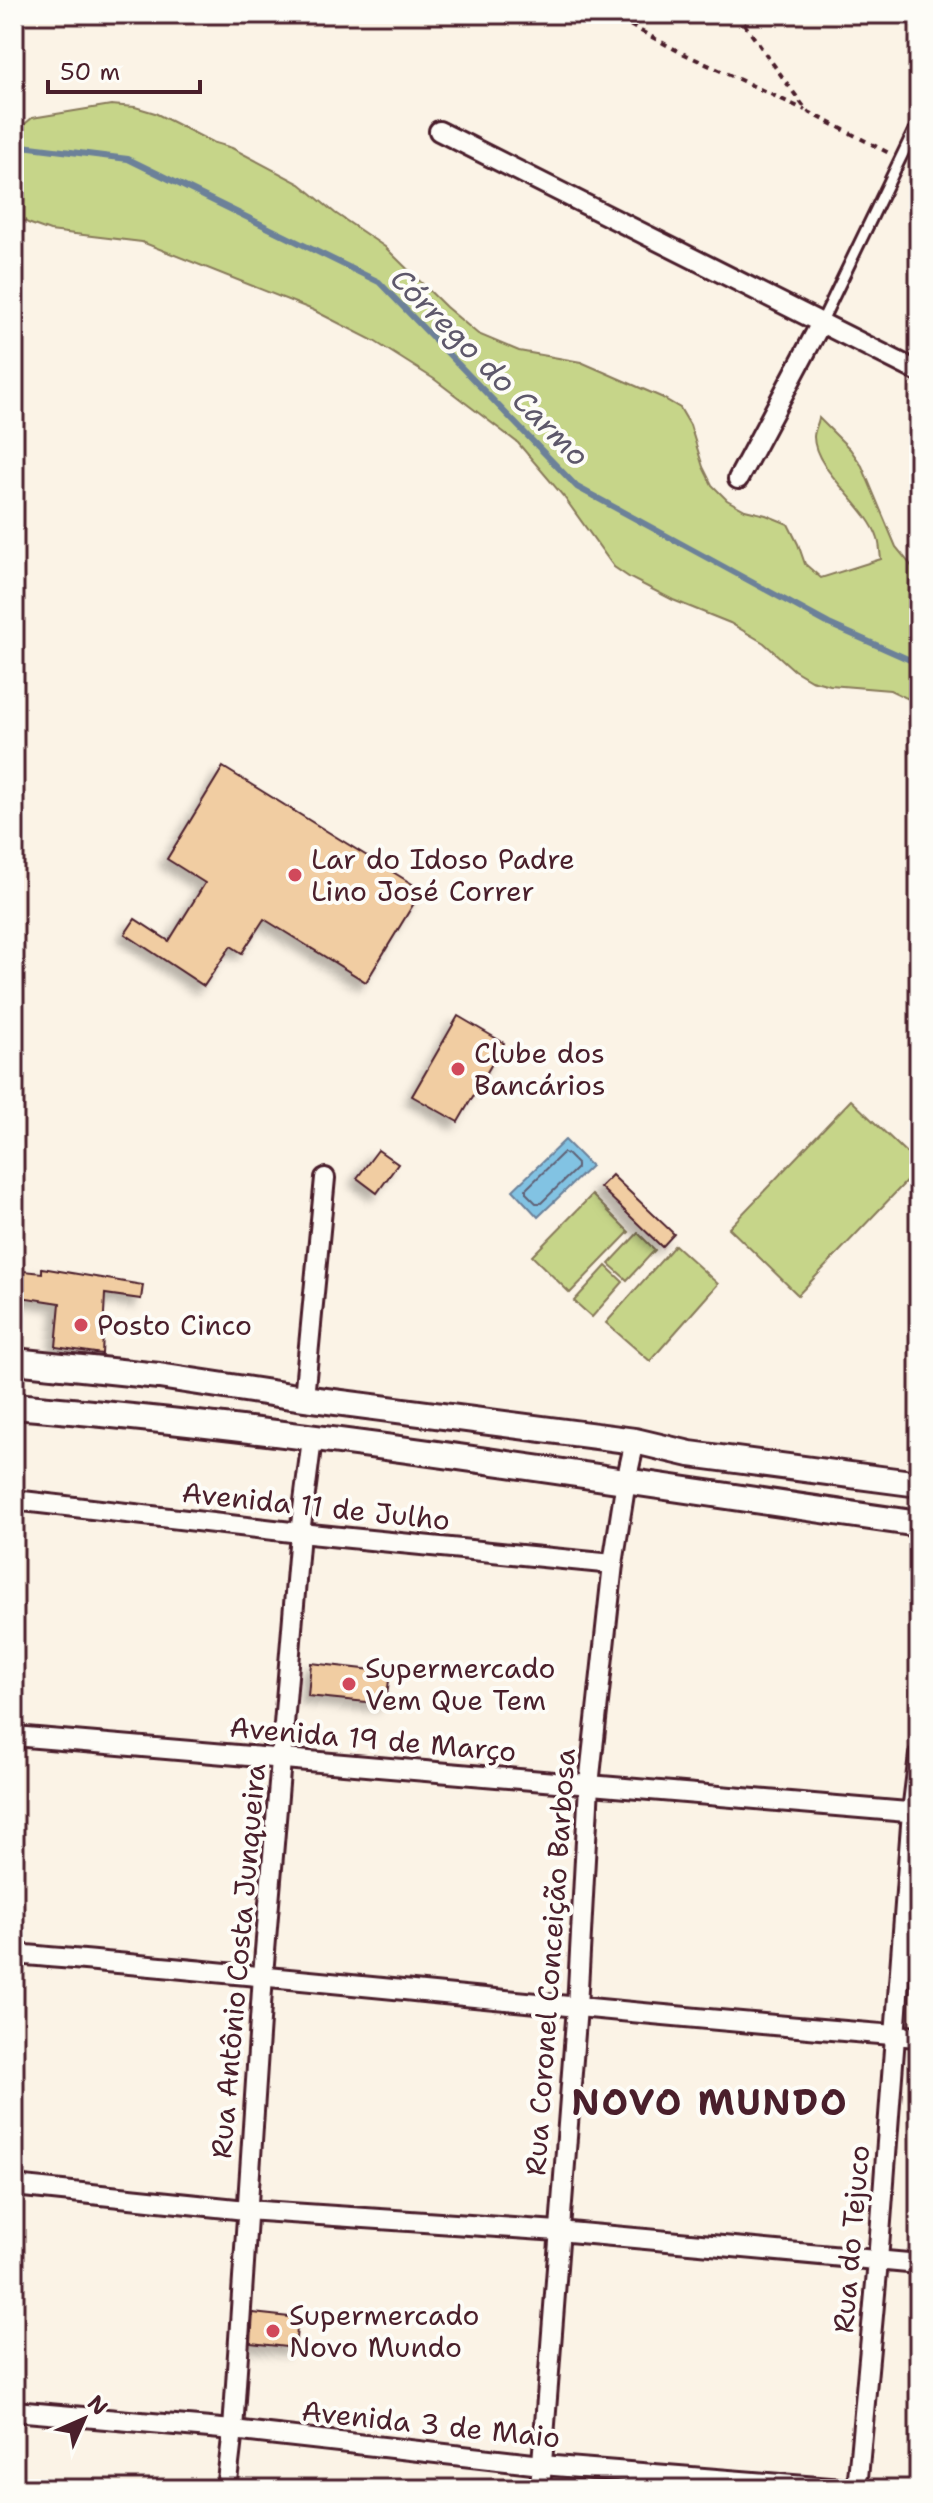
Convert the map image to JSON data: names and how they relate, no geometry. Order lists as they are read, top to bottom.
{
  "streets": {
    "street": [
      "Avenida 11 de Julho",
      "Avenida 19 de Março",
      "Rua Antônio Costa Junqueira",
      "Rua Coronel Conceição Barbosa",
      "Rua do Tejuco",
      "Avenida 3 de Maio"
    ]
  },
  "crossings": [
    ["Avenida 11 de Julho", "Rua Antônio Costa Junqueira"],
    ["Avenida 11 de Julho", "Rua Coronel Conceição Barbosa"],
    ["Avenida 19 de Março", "Rua Antônio Costa Junqueira"],
    ["Avenida 19 de Março", "Rua Coronel Conceição Barbosa"],
    ["Avenida 19 de Março", "Rua do Tejuco"],
    ["Rua Antônio Costa Junqueira", "Avenida 3 de Maio"],
    ["Rua Coronel Conceição Barbosa", "Avenida 3 de Maio"]
  ],
  "districts": ["NOVO MUNDO"],
  "water": ["Córrego do Carmo"],
  "places": [
    "Lar do Idoso Padre Lino José Correr",
    "Clube dos Bancários",
    "Posto Cinco",
    "Supermercado Vem Que Tem",
    "Supermercado Novo Mundo"
  ],
  "scale_bar": "50 m",
  "north": "top right"
}
